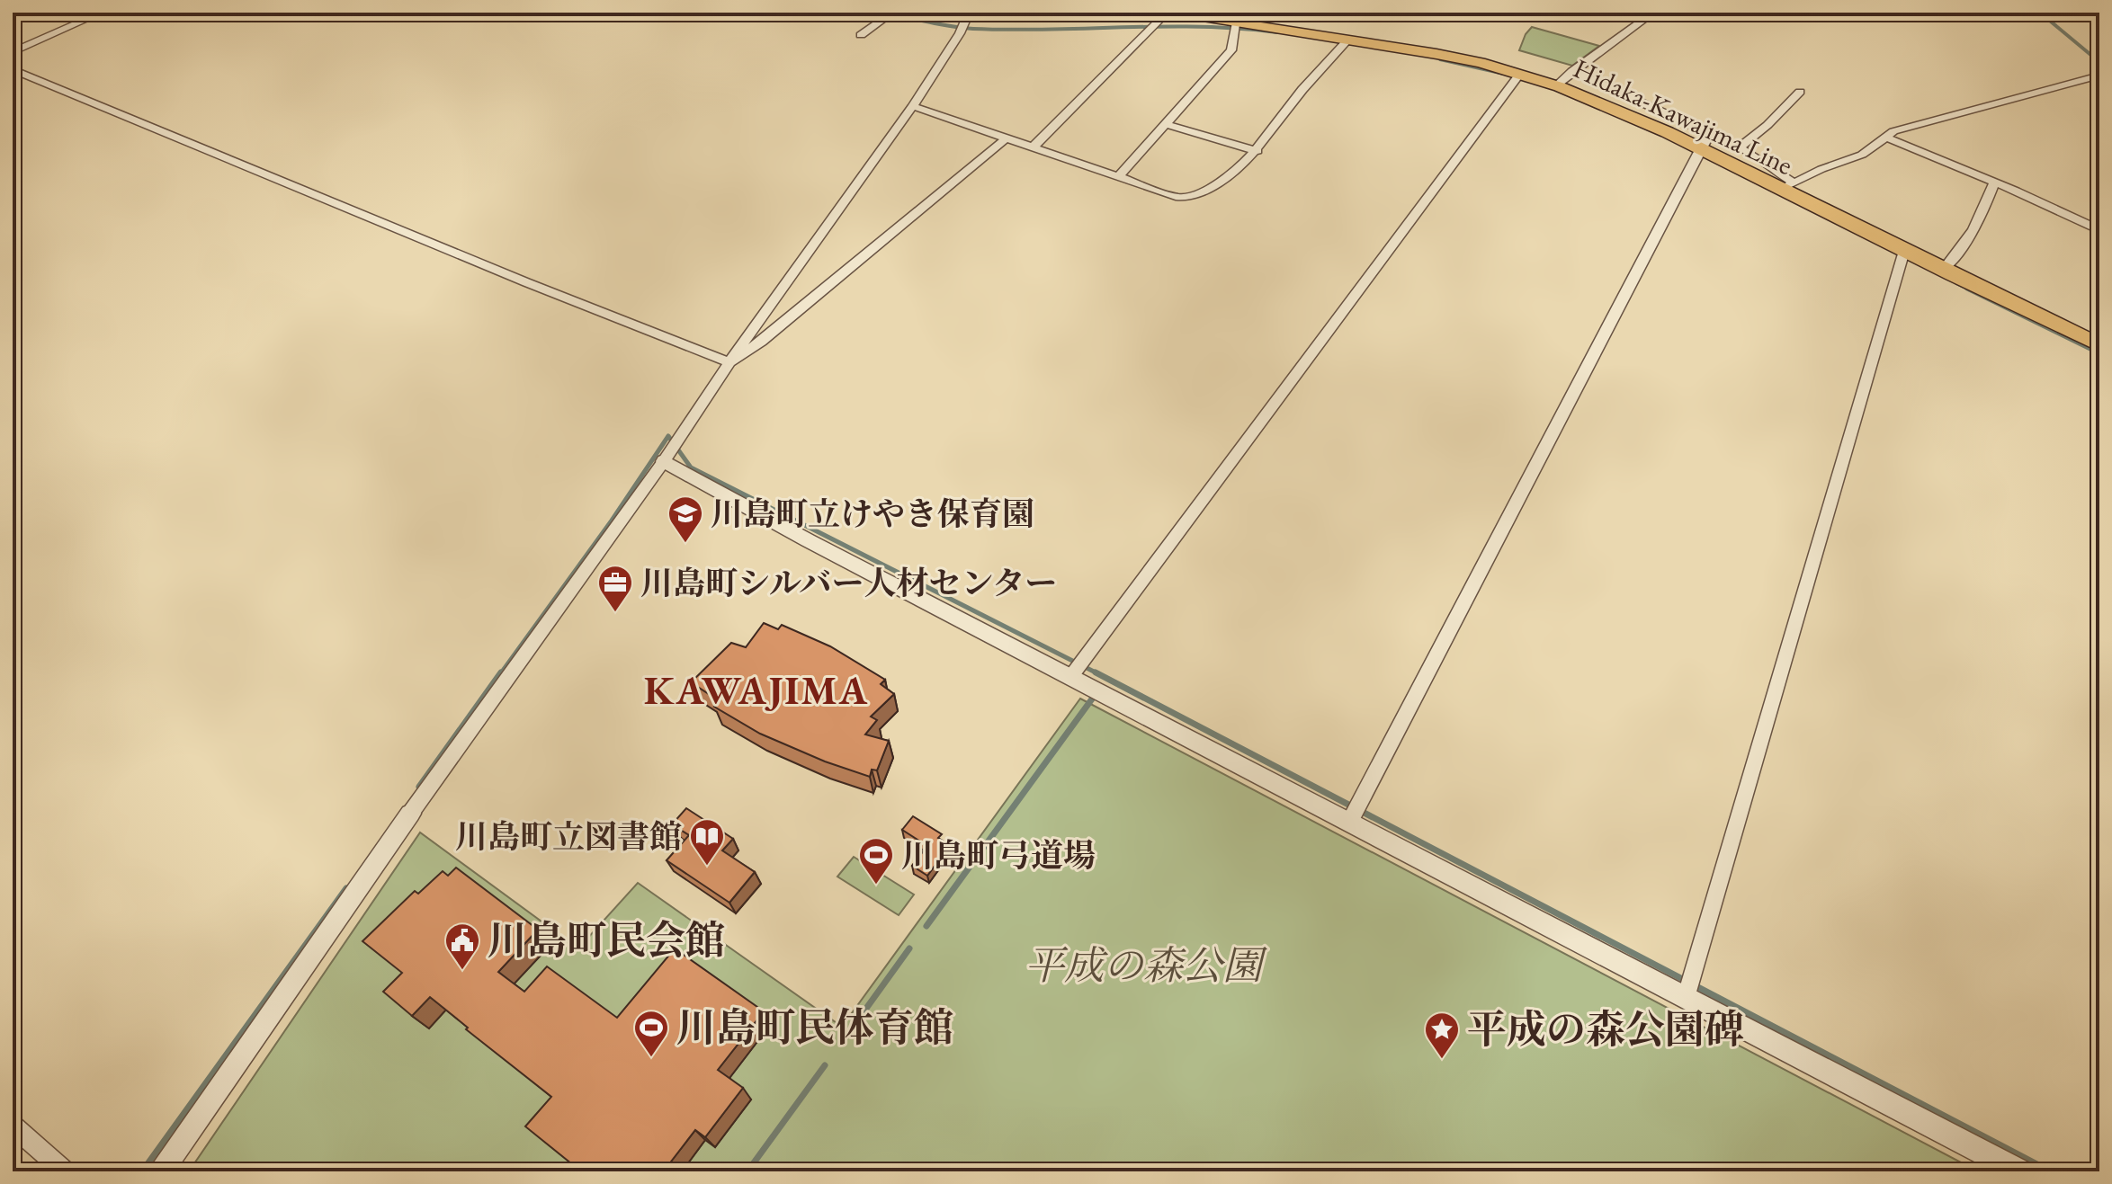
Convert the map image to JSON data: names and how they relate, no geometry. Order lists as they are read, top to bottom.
{
  "streets": {
    "main road": ["Hidaka-Kawajima Line"]
  },
  "districts": ["KAWAJIMA"],
  "parks": ["平成の森公園"],
  "places": {
    "school or university": ["川島町立けやき保育園"],
    "office": ["川島町シルバー人材センター"],
    "library": ["川島町立図書館"],
    "sports": ["川島町弓道場", "川島町民体育館"],
    "public building": ["川島町民会館"],
    "place": ["平成の森公園碑"]
  }
}
